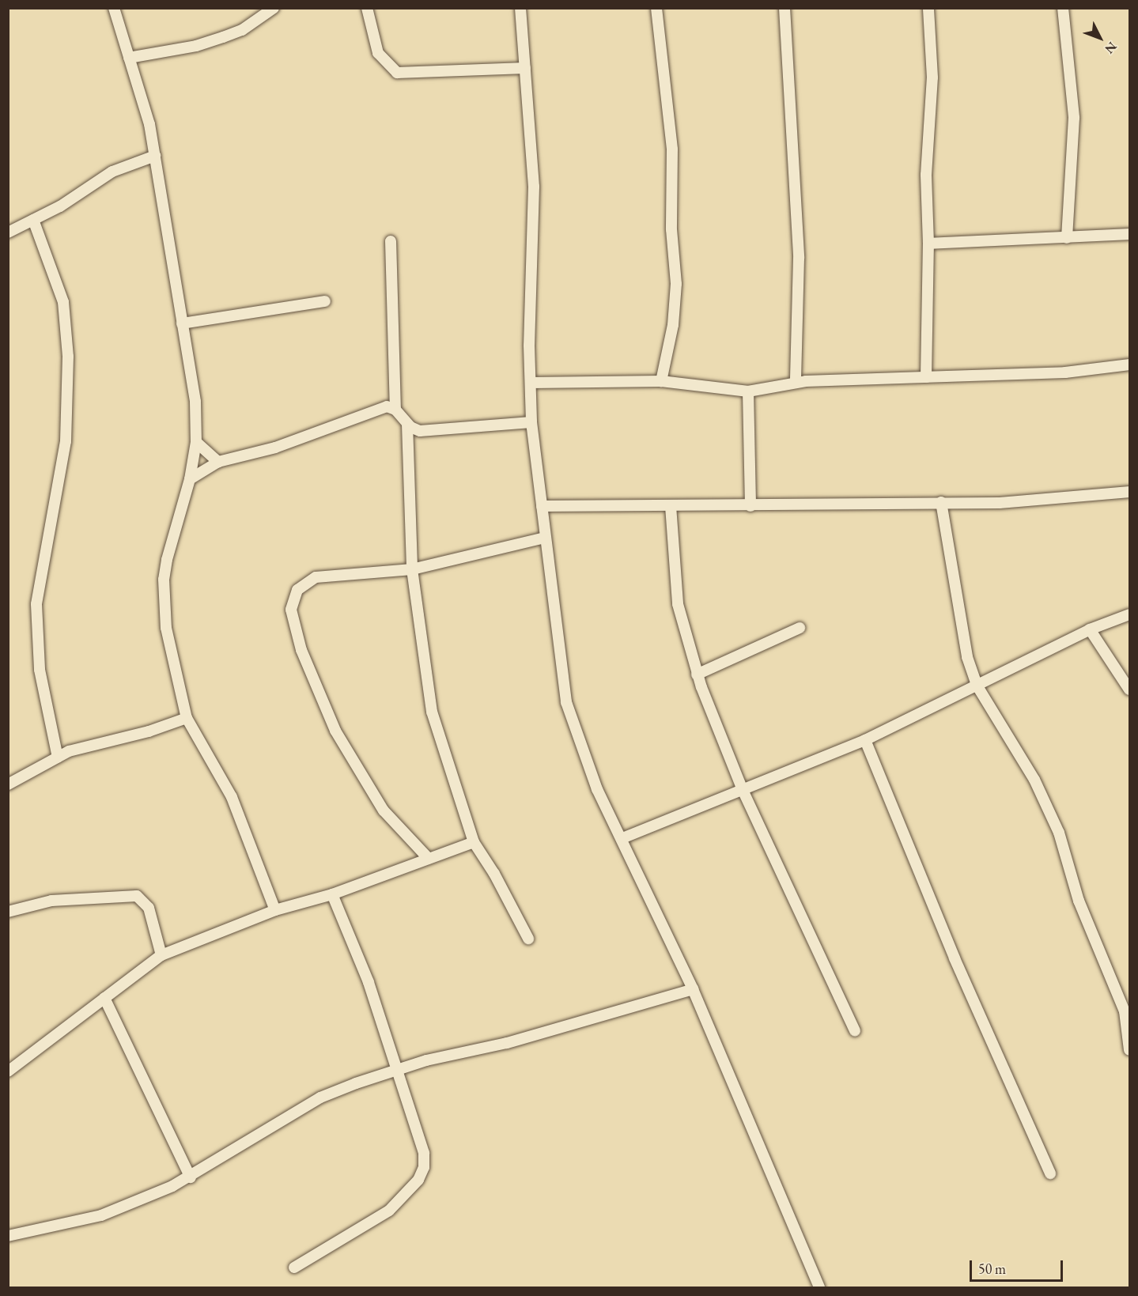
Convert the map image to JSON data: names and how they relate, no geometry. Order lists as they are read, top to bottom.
{
  "scale_bar": "50 m",
  "north": "bottom right"
}
